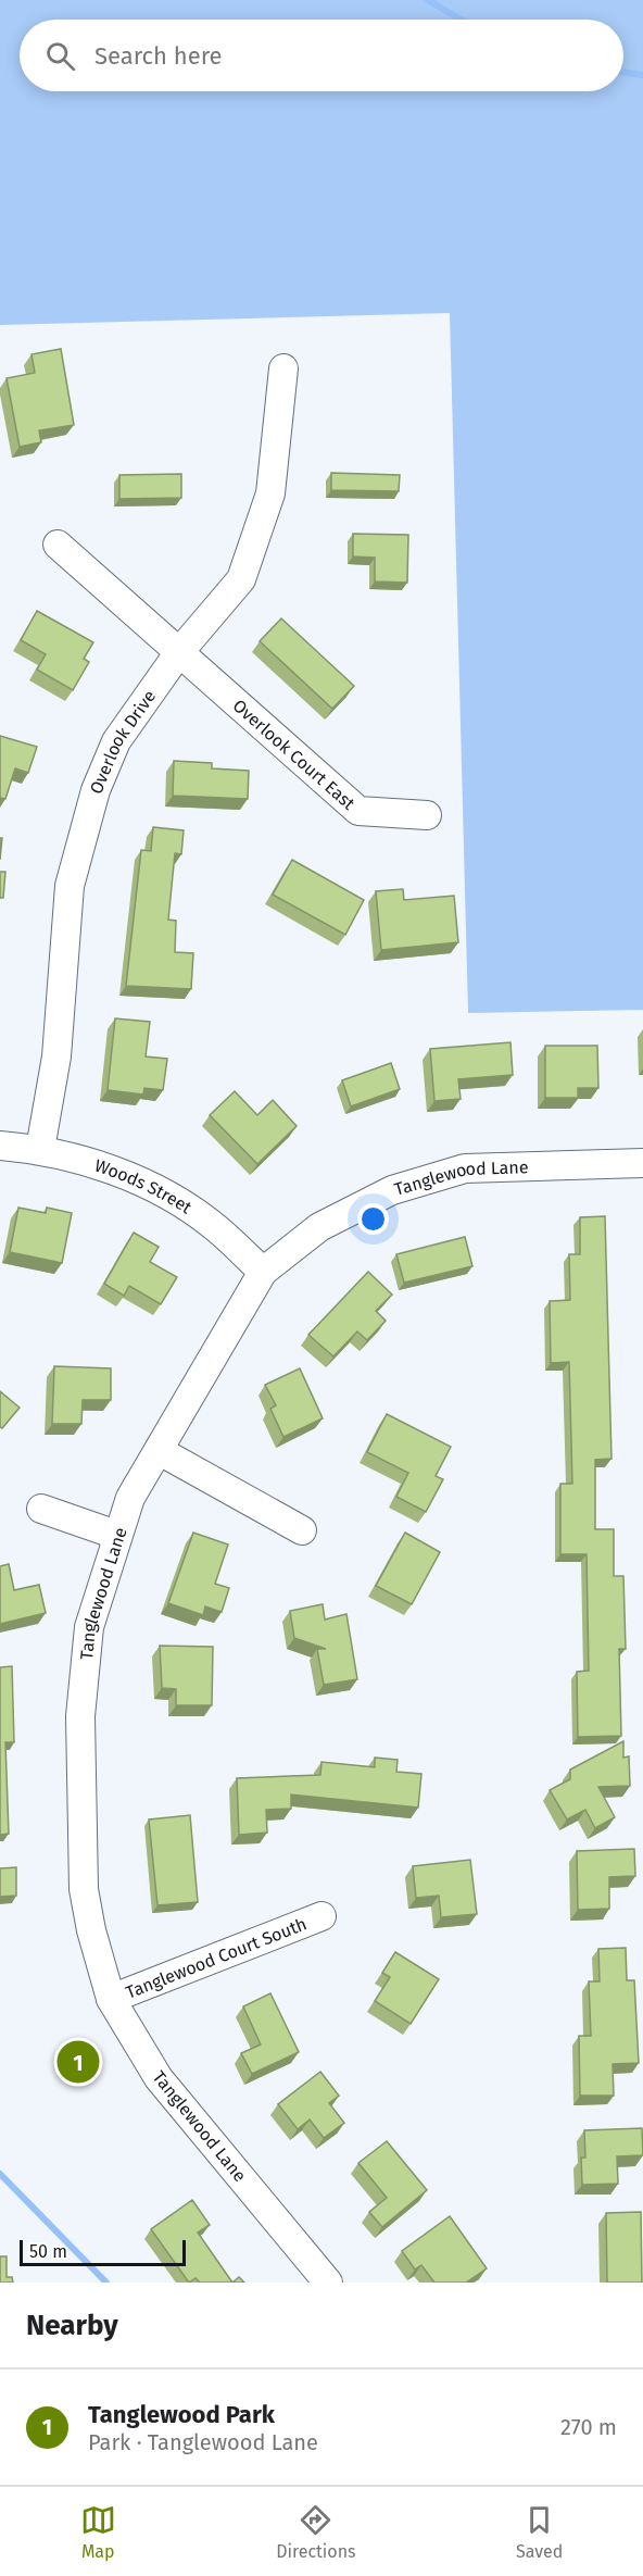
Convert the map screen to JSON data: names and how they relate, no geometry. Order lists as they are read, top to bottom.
{
  "streets": {
    "street": [
      "Overlook Drive",
      "Overlook Court East",
      "Tanglewood Lane",
      "Woods Street",
      "Tanglewood Court South"
    ]
  },
  "crossings": [
    ["Overlook Drive", "Overlook Court East"],
    ["Overlook Drive", "Woods Street"],
    ["Tanglewood Lane", "Woods Street"],
    ["Tanglewood Lane", "Tanglewood Court South"]
  ],
  "scale_bar": "50 m",
  "page": {
    "search": "Search here",
    "pins": "1",
    "scale": "50 m",
    "heading": "Nearby",
    "list": [
      {
        "mark": "1",
        "name": "Tanglewood Park",
        "note": "Park · Tanglewood Lane",
        "value": "270 m"
      }
    ],
    "nav": ["Map", "Directions", "Saved"]
  }
}
